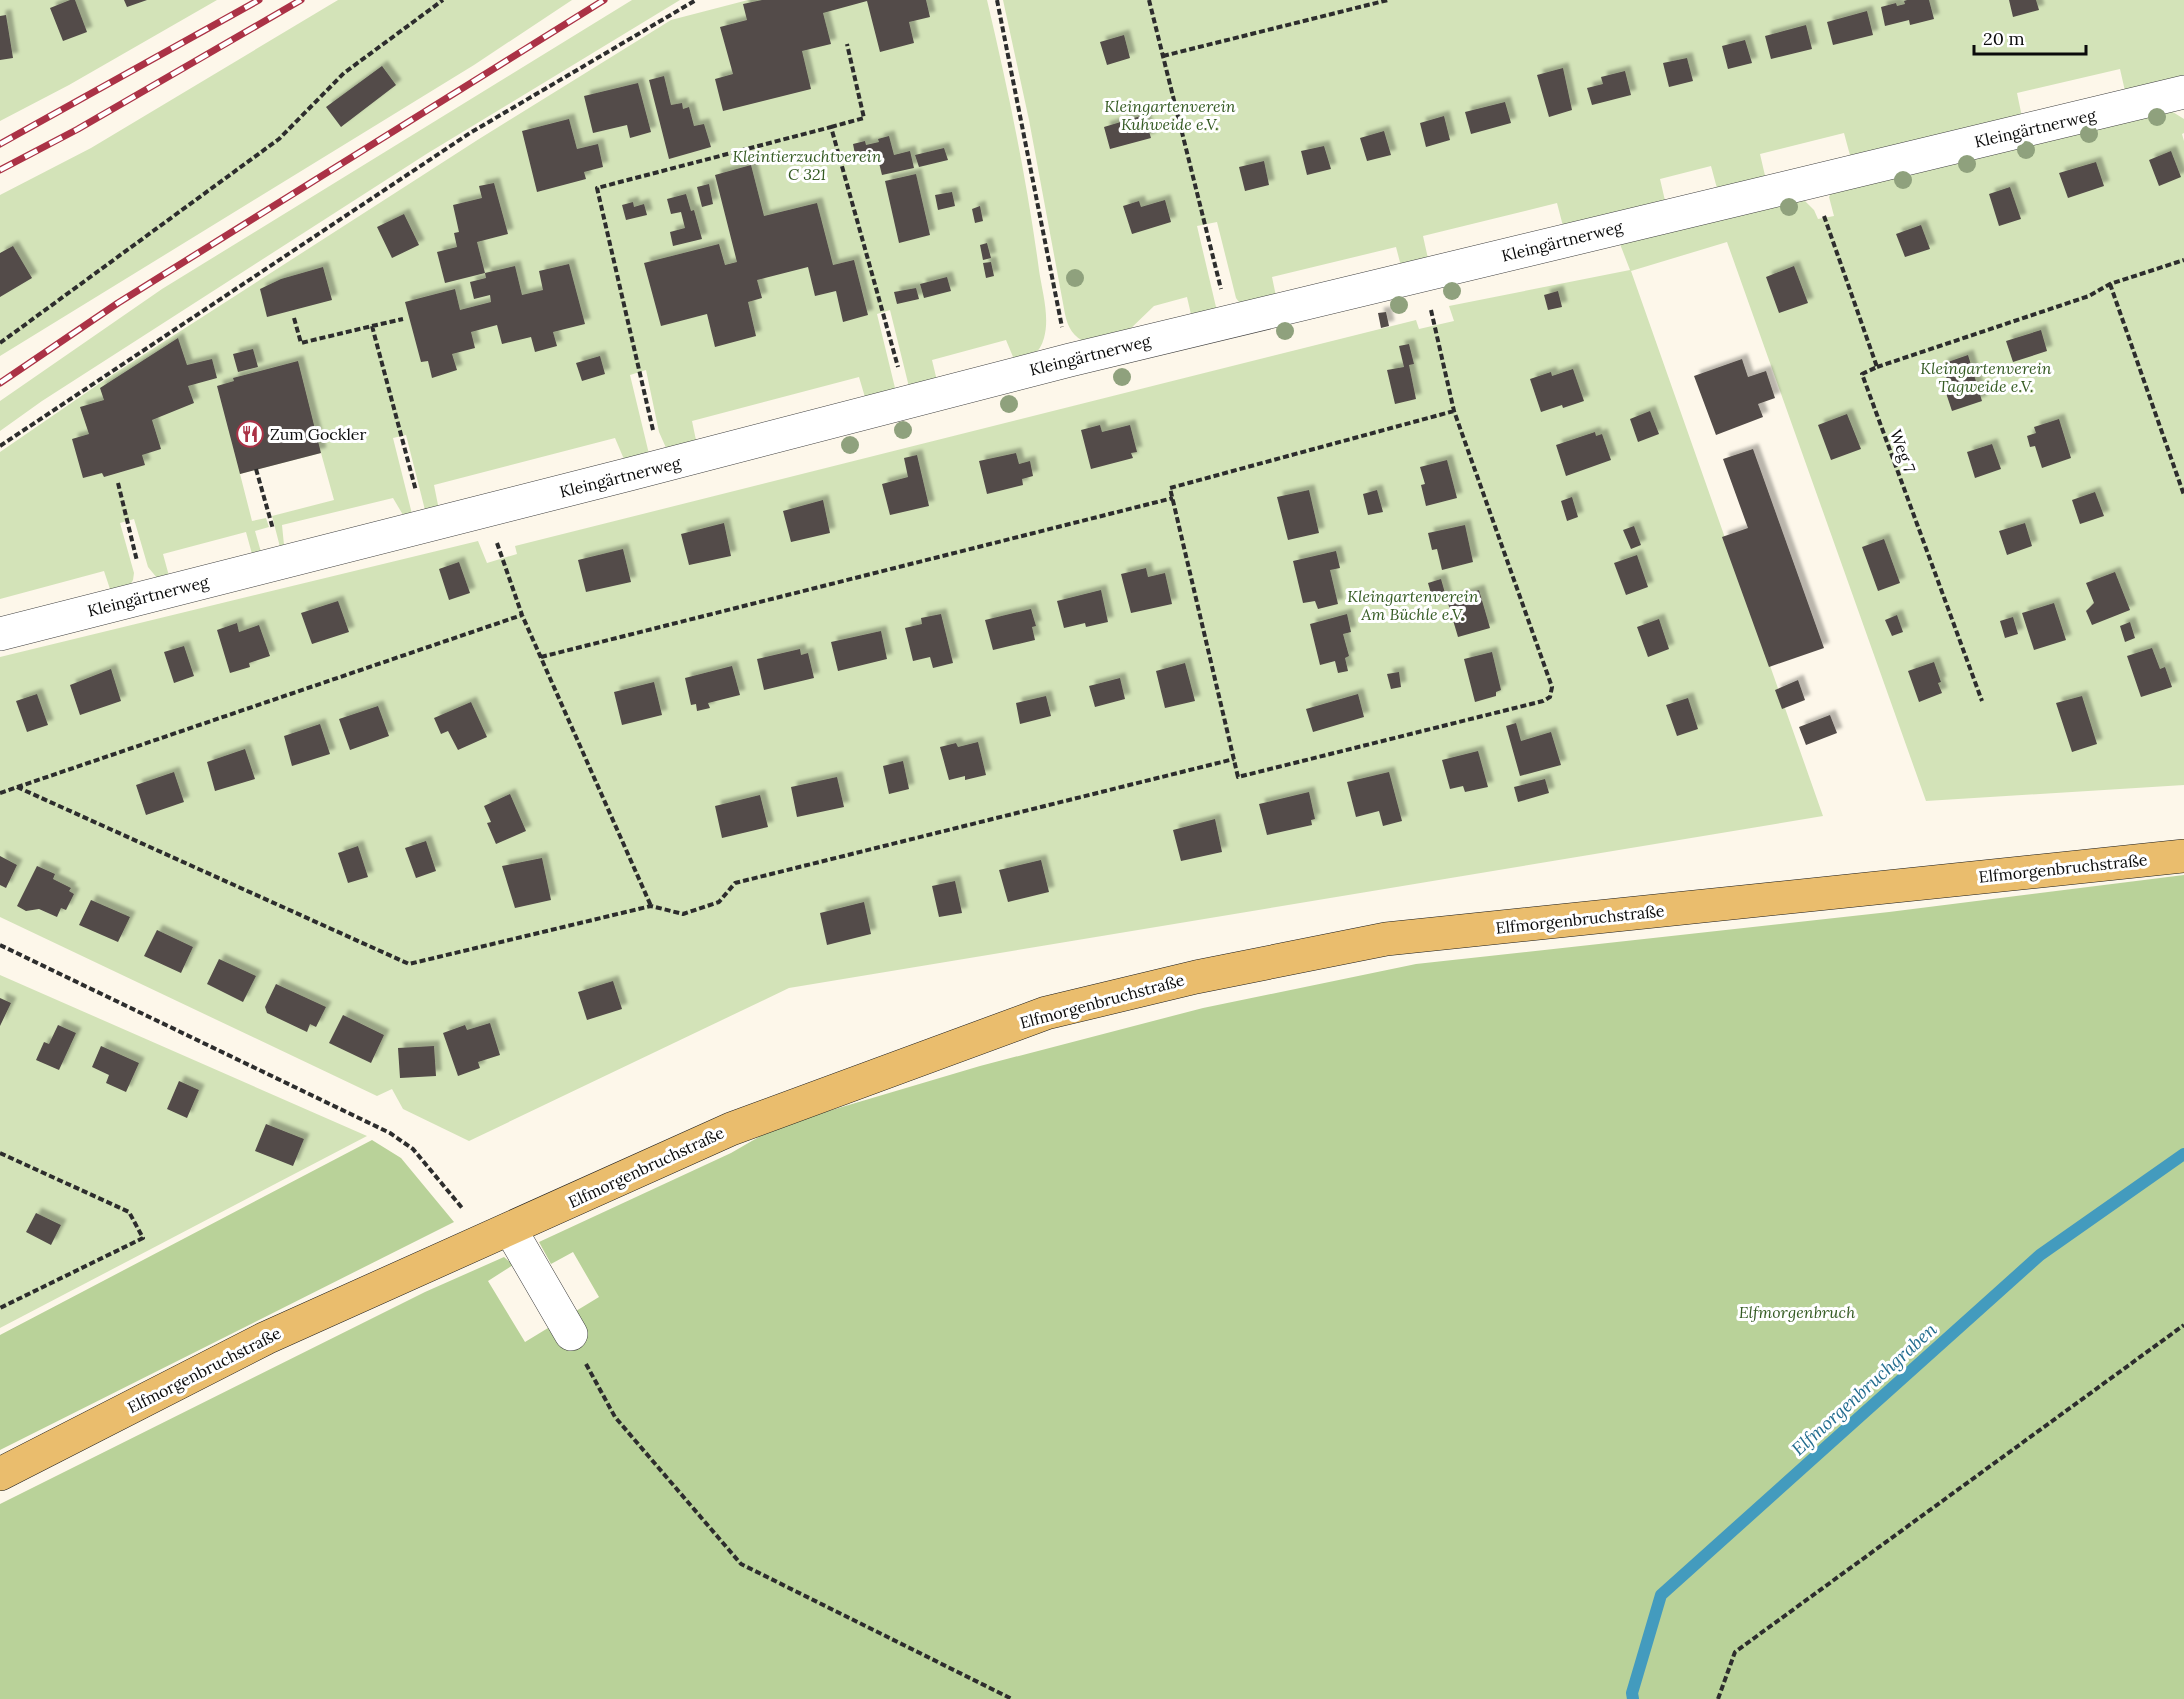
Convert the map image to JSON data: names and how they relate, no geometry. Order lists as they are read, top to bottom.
{
  "streets": {
    "main road": ["Elfmorgenbruchstraße"],
    "lane": ["Kleingärtnerweg"],
    "path": ["Weg 7"]
  },
  "water": ["Elfmorgenbruchgraben"],
  "parks": [
    "Kleingartenverein Kuhweide e.V.",
    "Kleintierzuchtverein C 321",
    "Kleingartenverein Tagweide e.V.",
    "Kleingartenverein Am Büchle e.V.",
    "Elfmorgenbruch"
  ],
  "places": {
    "restaurant": ["Zum Gockler"]
  },
  "scale_bar": "20 m"
}
